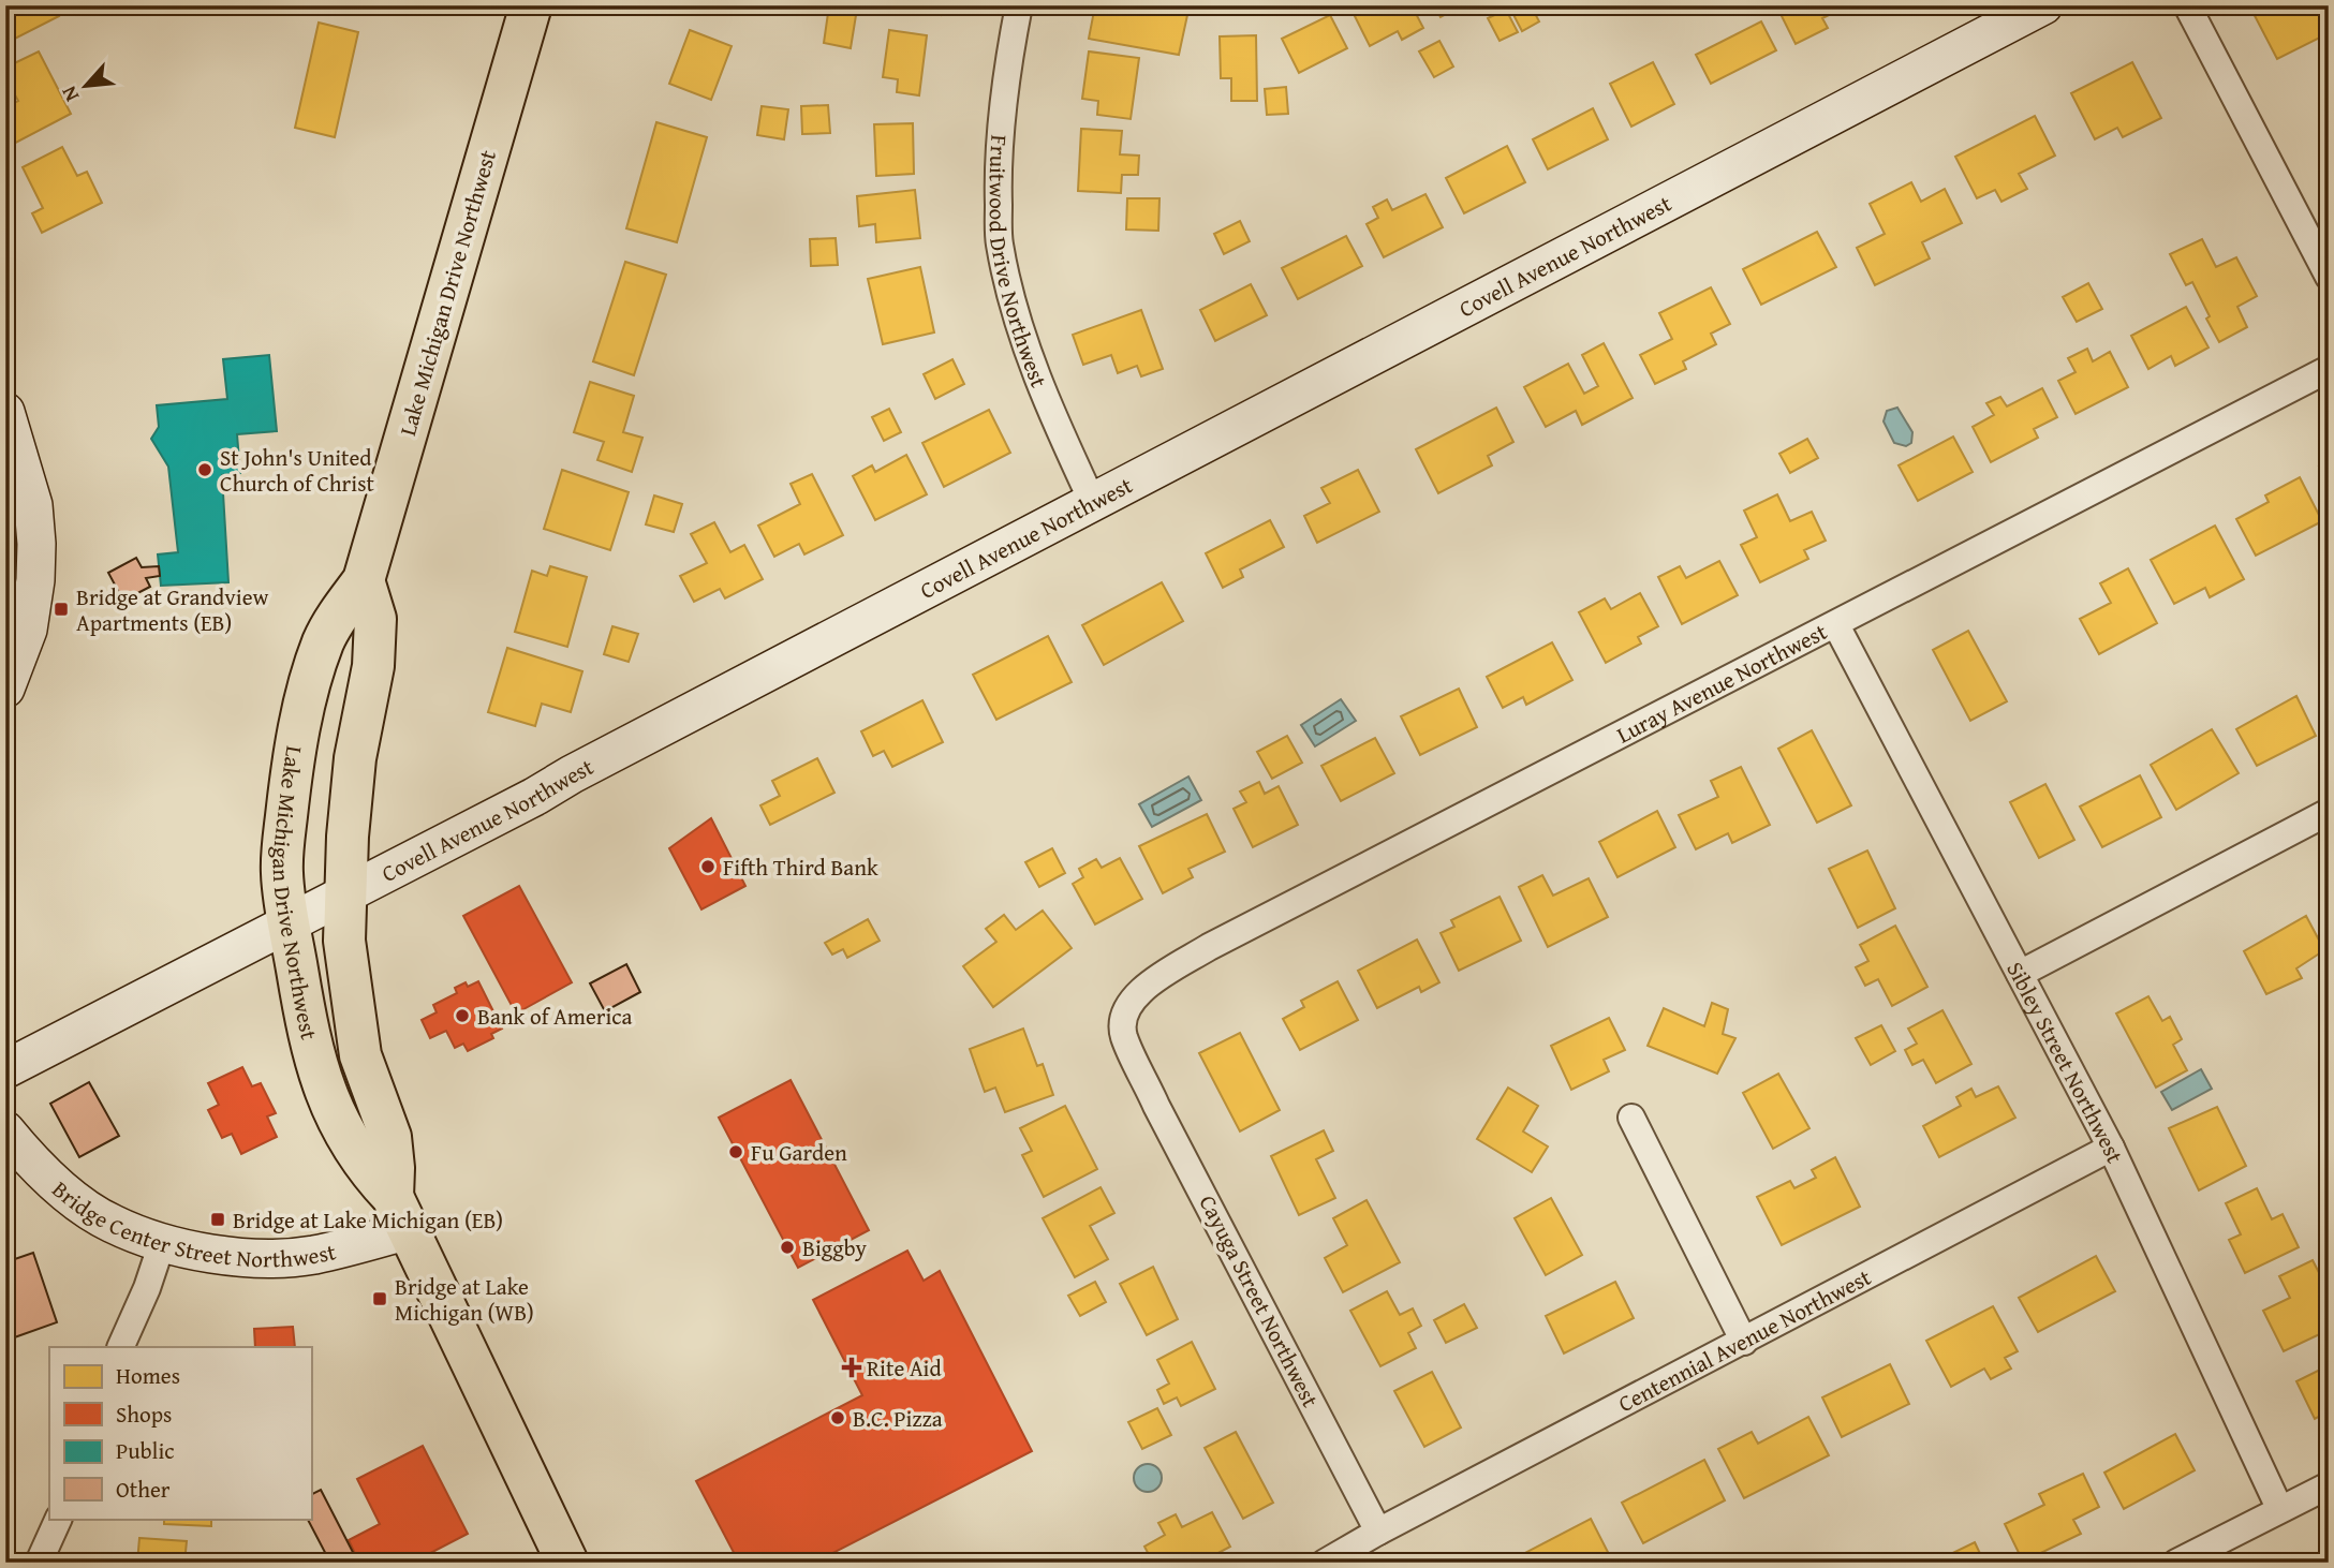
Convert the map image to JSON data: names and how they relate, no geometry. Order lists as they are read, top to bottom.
{
  "streets": {
    "highway": ["Lake Michigan Drive Northwest"],
    "street": [
      "Covell Avenue Northwest",
      "Fruitwood Drive Northwest",
      "Luray Avenue Northwest",
      "Sibley Street Northwest",
      "Bridge Center Street Northwest",
      "Cayuga Street Northwest",
      "Centennial Avenue Northwest"
    ]
  },
  "crossings": [
    ["Covell Avenue Northwest", "Fruitwood Drive Northwest"],
    ["Covell Avenue Northwest", "Lake Michigan Drive Northwest"],
    ["Lake Michigan Drive Northwest", "Bridge Center Street Northwest"],
    ["Luray Avenue Northwest", "Sibley Street Northwest"],
    ["Luray Avenue Northwest", "Cayuga Street Northwest"],
    ["Sibley Street Northwest", "Centennial Avenue Northwest"],
    ["Cayuga Street Northwest", "Centennial Avenue Northwest"]
  ],
  "places": {
    "other": [
      "St John's United Church of Christ",
      "Fifth Third Bank",
      "Bank of America",
      "Fu Garden",
      "Biggby",
      "B.C. Pizza"
    ],
    "transit": ["Bridge at Grandview Apartments (EB)", "Bridge at Lake Michigan (EB)", "Bridge at Lake Michigan (WB)"],
    "health": ["Rite Aid"]
  },
  "legend": [
    "Homes",
    "Shops",
    "Public",
    "Other"
  ],
  "north": "bottom left"
}
